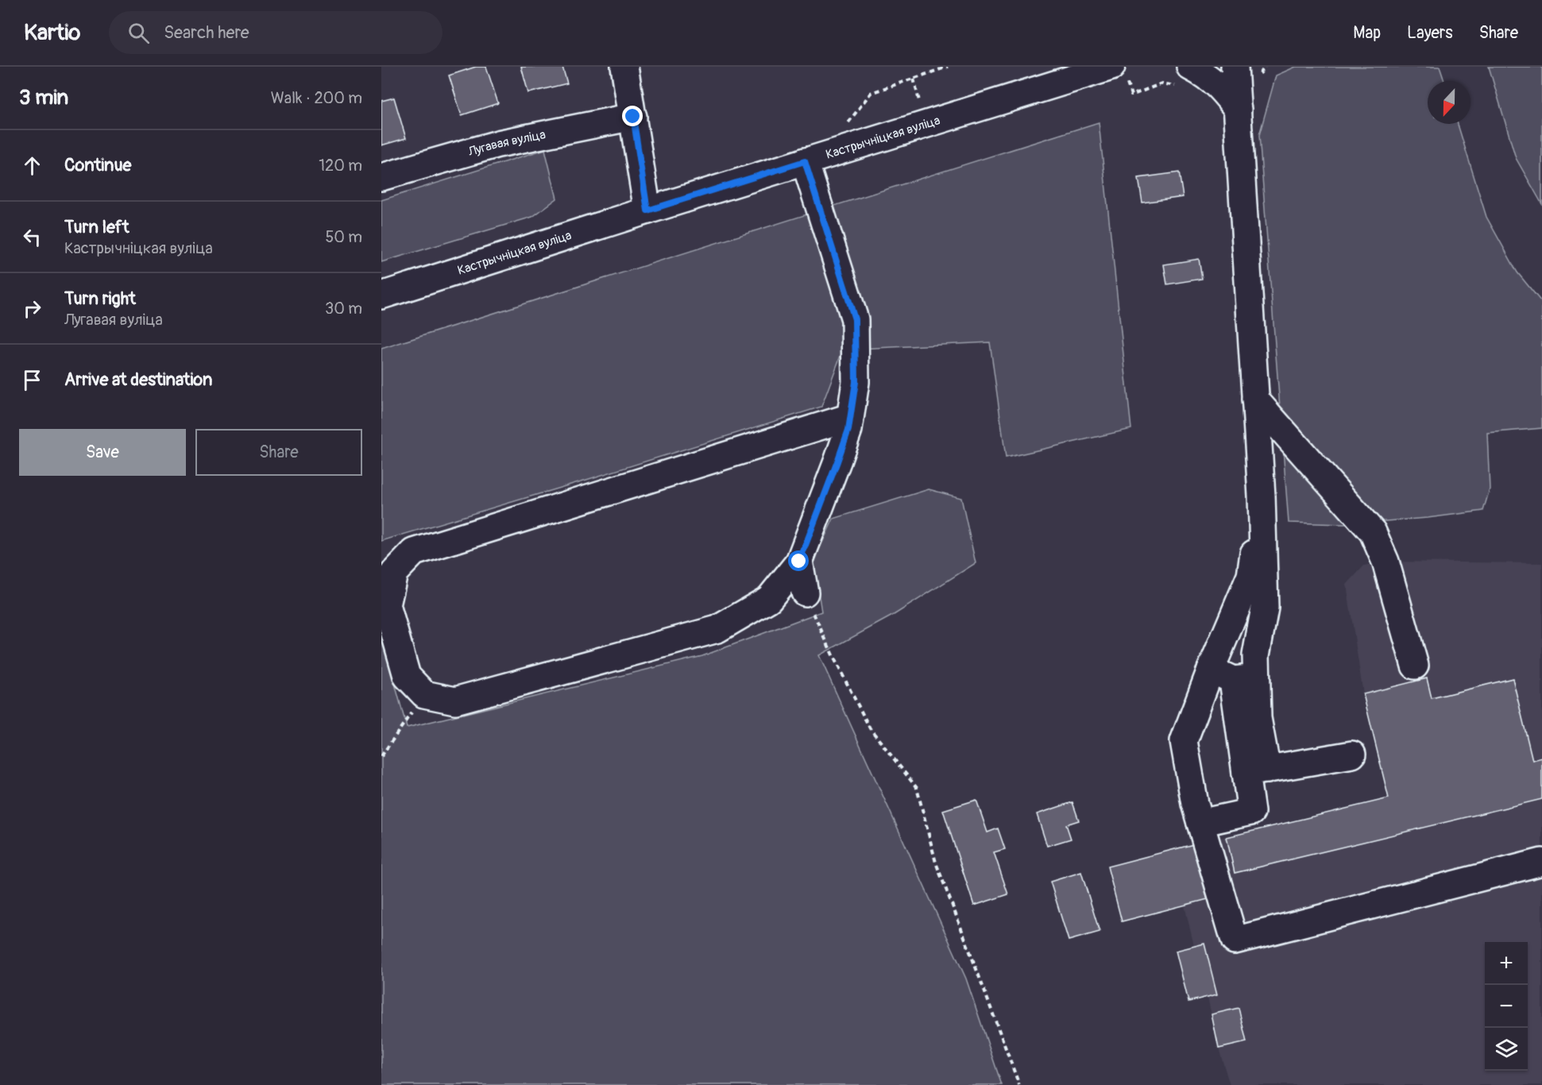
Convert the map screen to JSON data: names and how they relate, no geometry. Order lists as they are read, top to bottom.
{
  "streets": {
    "main road": ["Кастрычніцкая вуліца", "Лугавая вуліца"]
  },
  "north": "bottom",
  "page": {
    "header": "Kartio",
    "search": "Search here",
    "nav": ["Map", "Layers", "Share"],
    "heading": ["3 min", "Walk · 200 m"],
    "list": [
      ["Continue", "120 m"],
      ["Turn left", "Кастрычніцкая вуліца", "50 m"],
      ["Turn right", "Лугавая вуліца", "30 m"],
      "Arrive at destination"
    ],
    "buttons": ["Save", "Share"],
    "map_buttons": ["+", "−"]
  }
}
